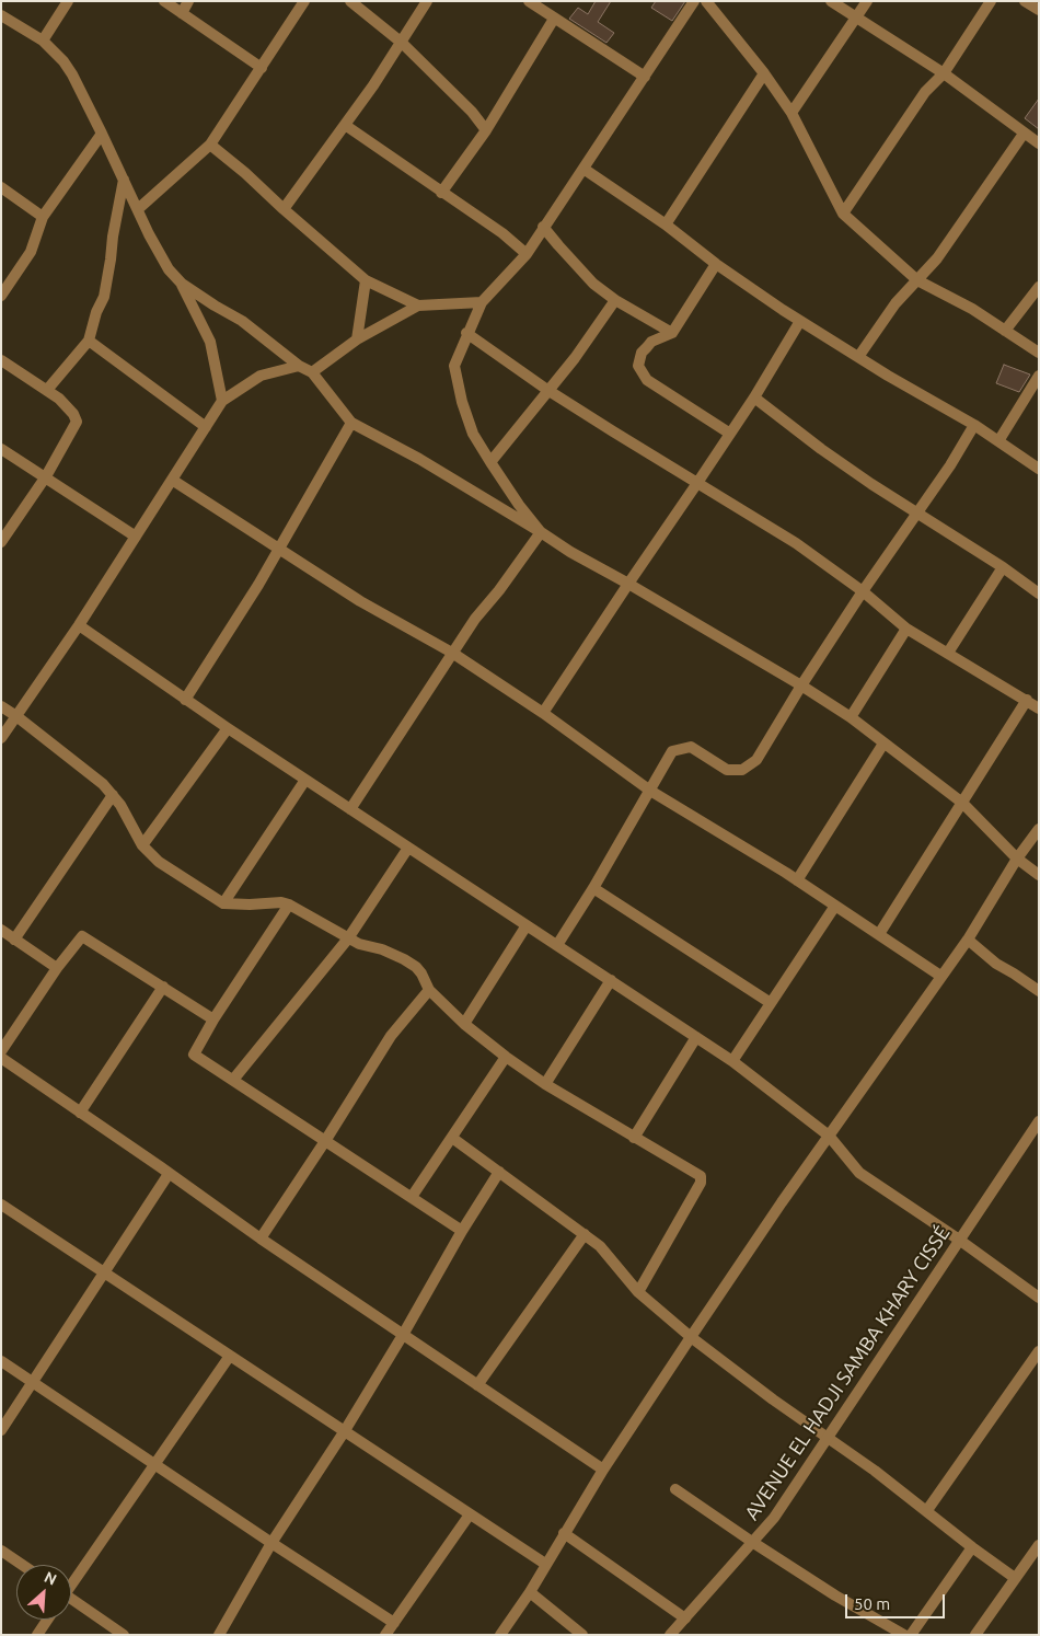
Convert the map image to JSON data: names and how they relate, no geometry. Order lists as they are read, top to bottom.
{
  "streets": {
    "street": ["AVENUE EL HADJI SAMBA KHARY CISSÉ"]
  },
  "scale_bar": "50 m",
  "north": "top right"
}
